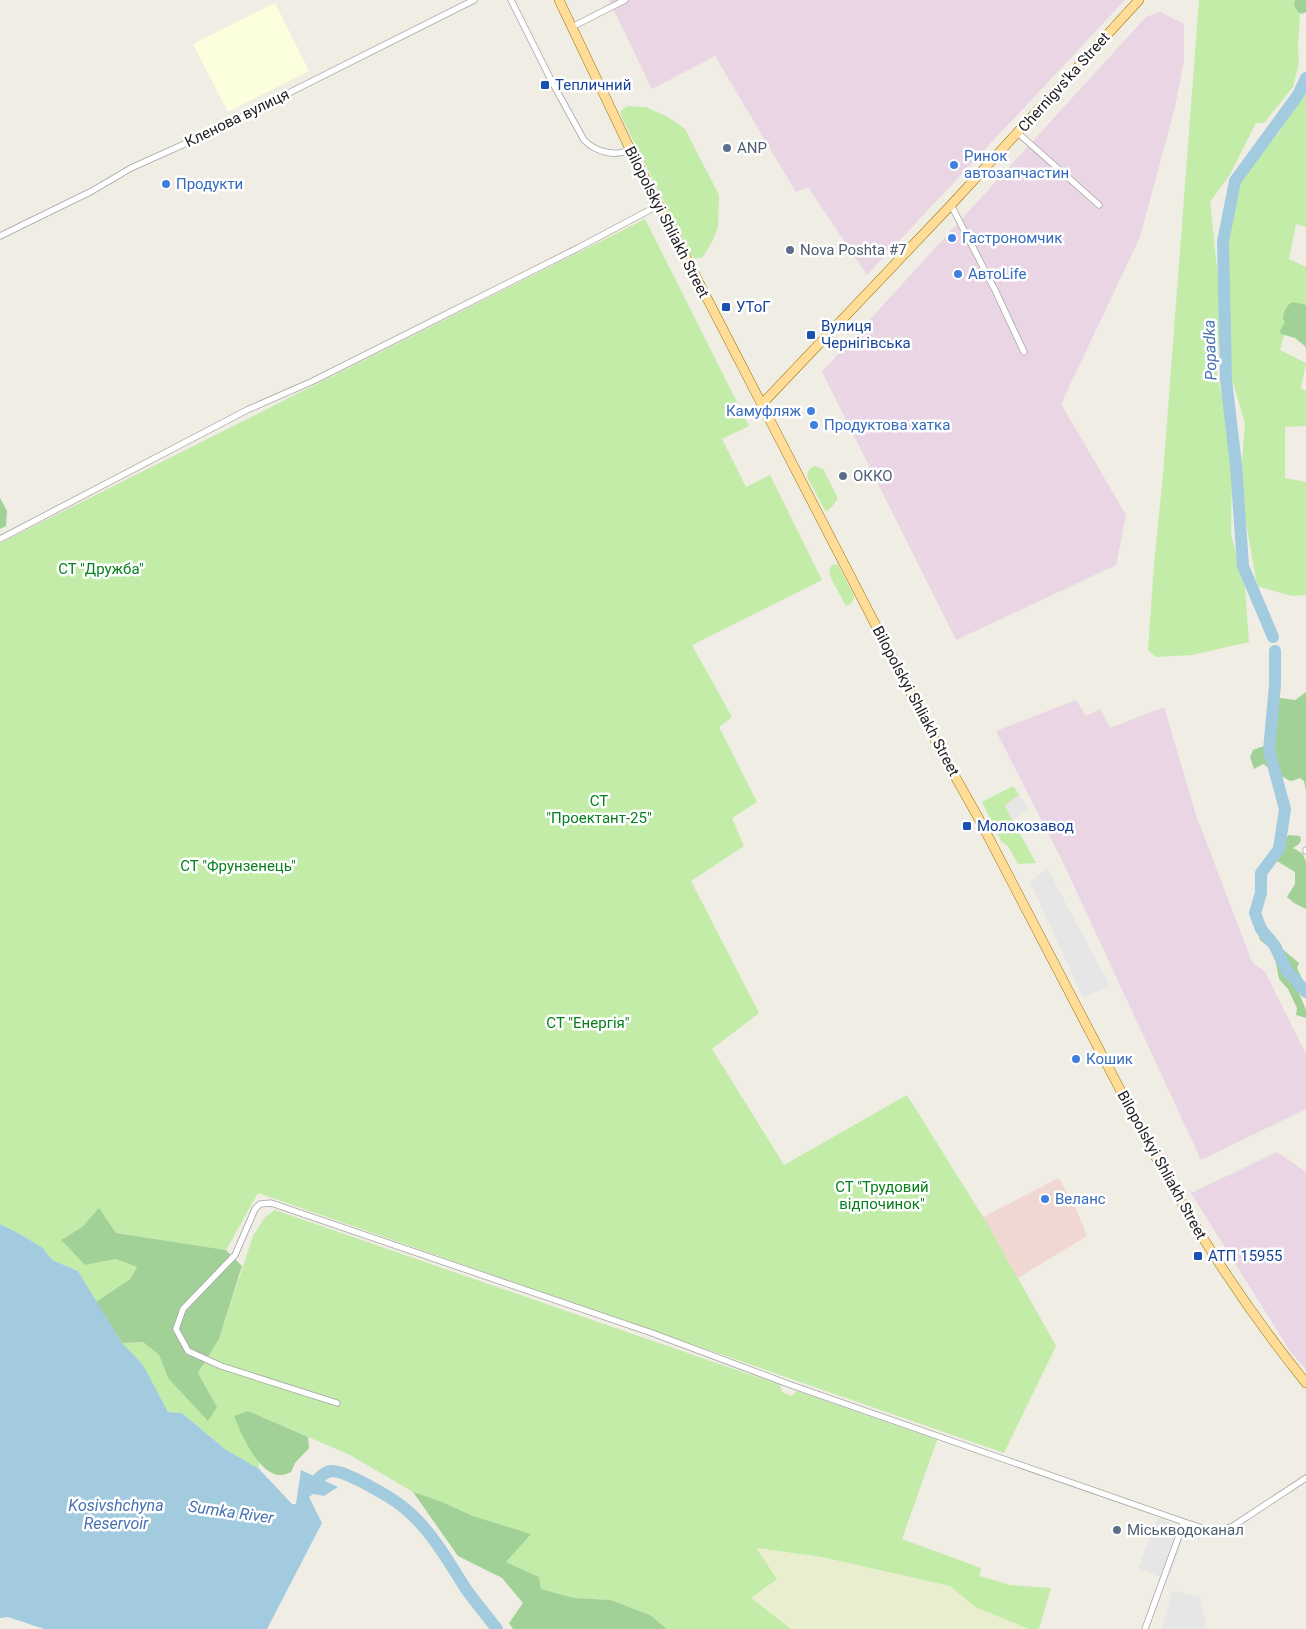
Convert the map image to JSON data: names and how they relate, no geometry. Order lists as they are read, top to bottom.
{
  "streets": {
    "main road": ["Chernigvs'ka Street", "Bilopolskyi Shliakh Street"],
    "street": ["Кленова вулиця"]
  },
  "crossings": [
    ["Chernigvs'ka Street", "Bilopolskyi Shliakh Street"]
  ],
  "water": ["Popadka", "Kosivshchyna Reservoir", "Sumka River"],
  "parks": [
    "СТ \"Дружба\"",
    "СТ \"Проектант-25\"",
    "СТ \"Фрунзенець\"",
    "СТ \"Енергія\"",
    "СТ \"Трудовий відпочинок\""
  ],
  "places": {
    "transit": [
      "Тепличний",
      "УТоГ",
      "Вулиця Чернігівська",
      "Молокозавод",
      "АТП 15955"
    ],
    "other": [
      "ANP",
      "Ринок автозапчастин",
      "Продукти",
      "Гастрономчик",
      "Nova Poshta #7",
      "АвтоLife",
      "Камуфляж",
      "Продуктова хатка",
      "ОККО",
      "Кошик",
      "Веланс",
      "Міськводоканал"
    ]
  }
}
